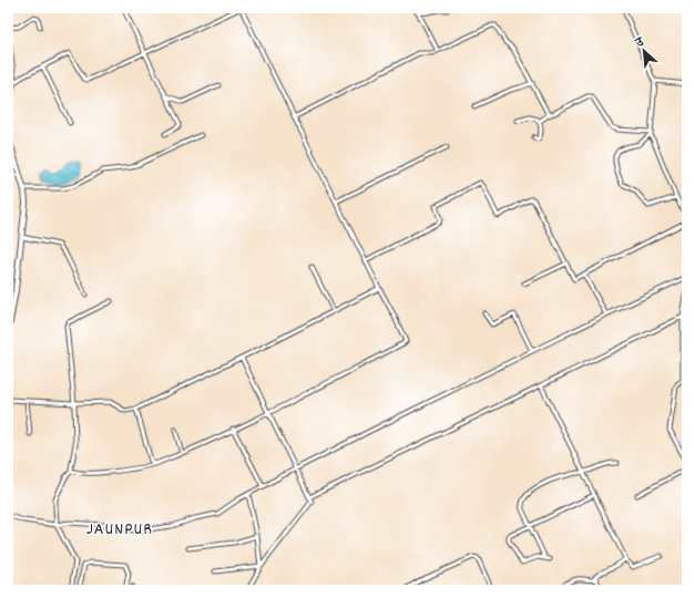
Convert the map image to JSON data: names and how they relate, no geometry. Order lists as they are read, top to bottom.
{
  "districts": ["JAUNPUR"],
  "north": "top left"
}
